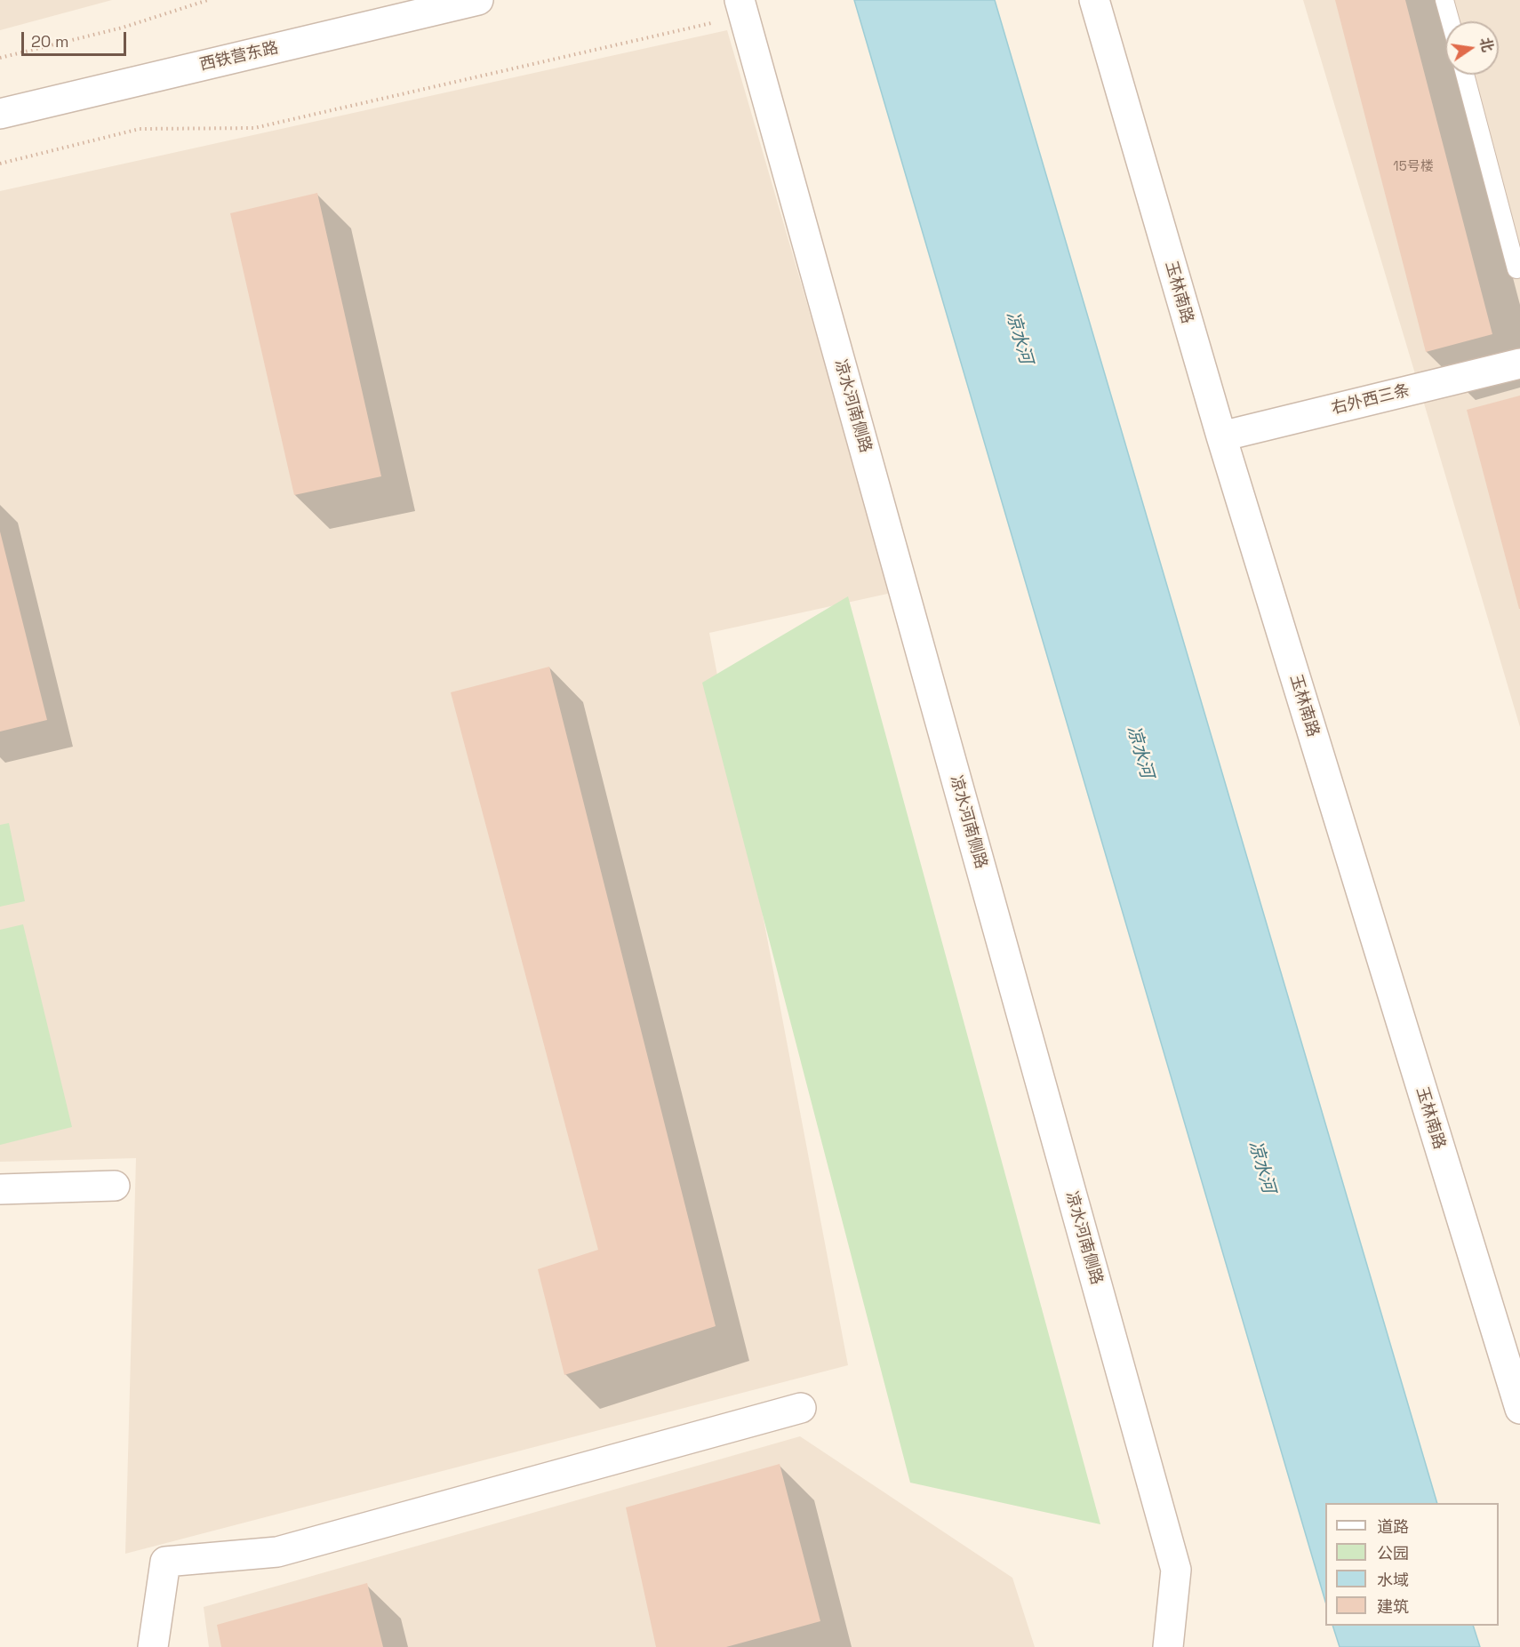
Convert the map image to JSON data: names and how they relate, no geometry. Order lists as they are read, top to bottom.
{
  "streets": {
    "street": [
      "西铁营东路",
      "玉林南路",
      "右外西三条",
      "凉水河南侧路"
    ]
  },
  "crossings": [
    ["玉林南路", "右外西三条"]
  ],
  "water": ["凉水河"],
  "house_numbers": ["15号楼"],
  "legend": [
    "道路",
    "公园",
    "水域",
    "建筑"
  ],
  "scale_bar": "20 m",
  "north": "right"
}
